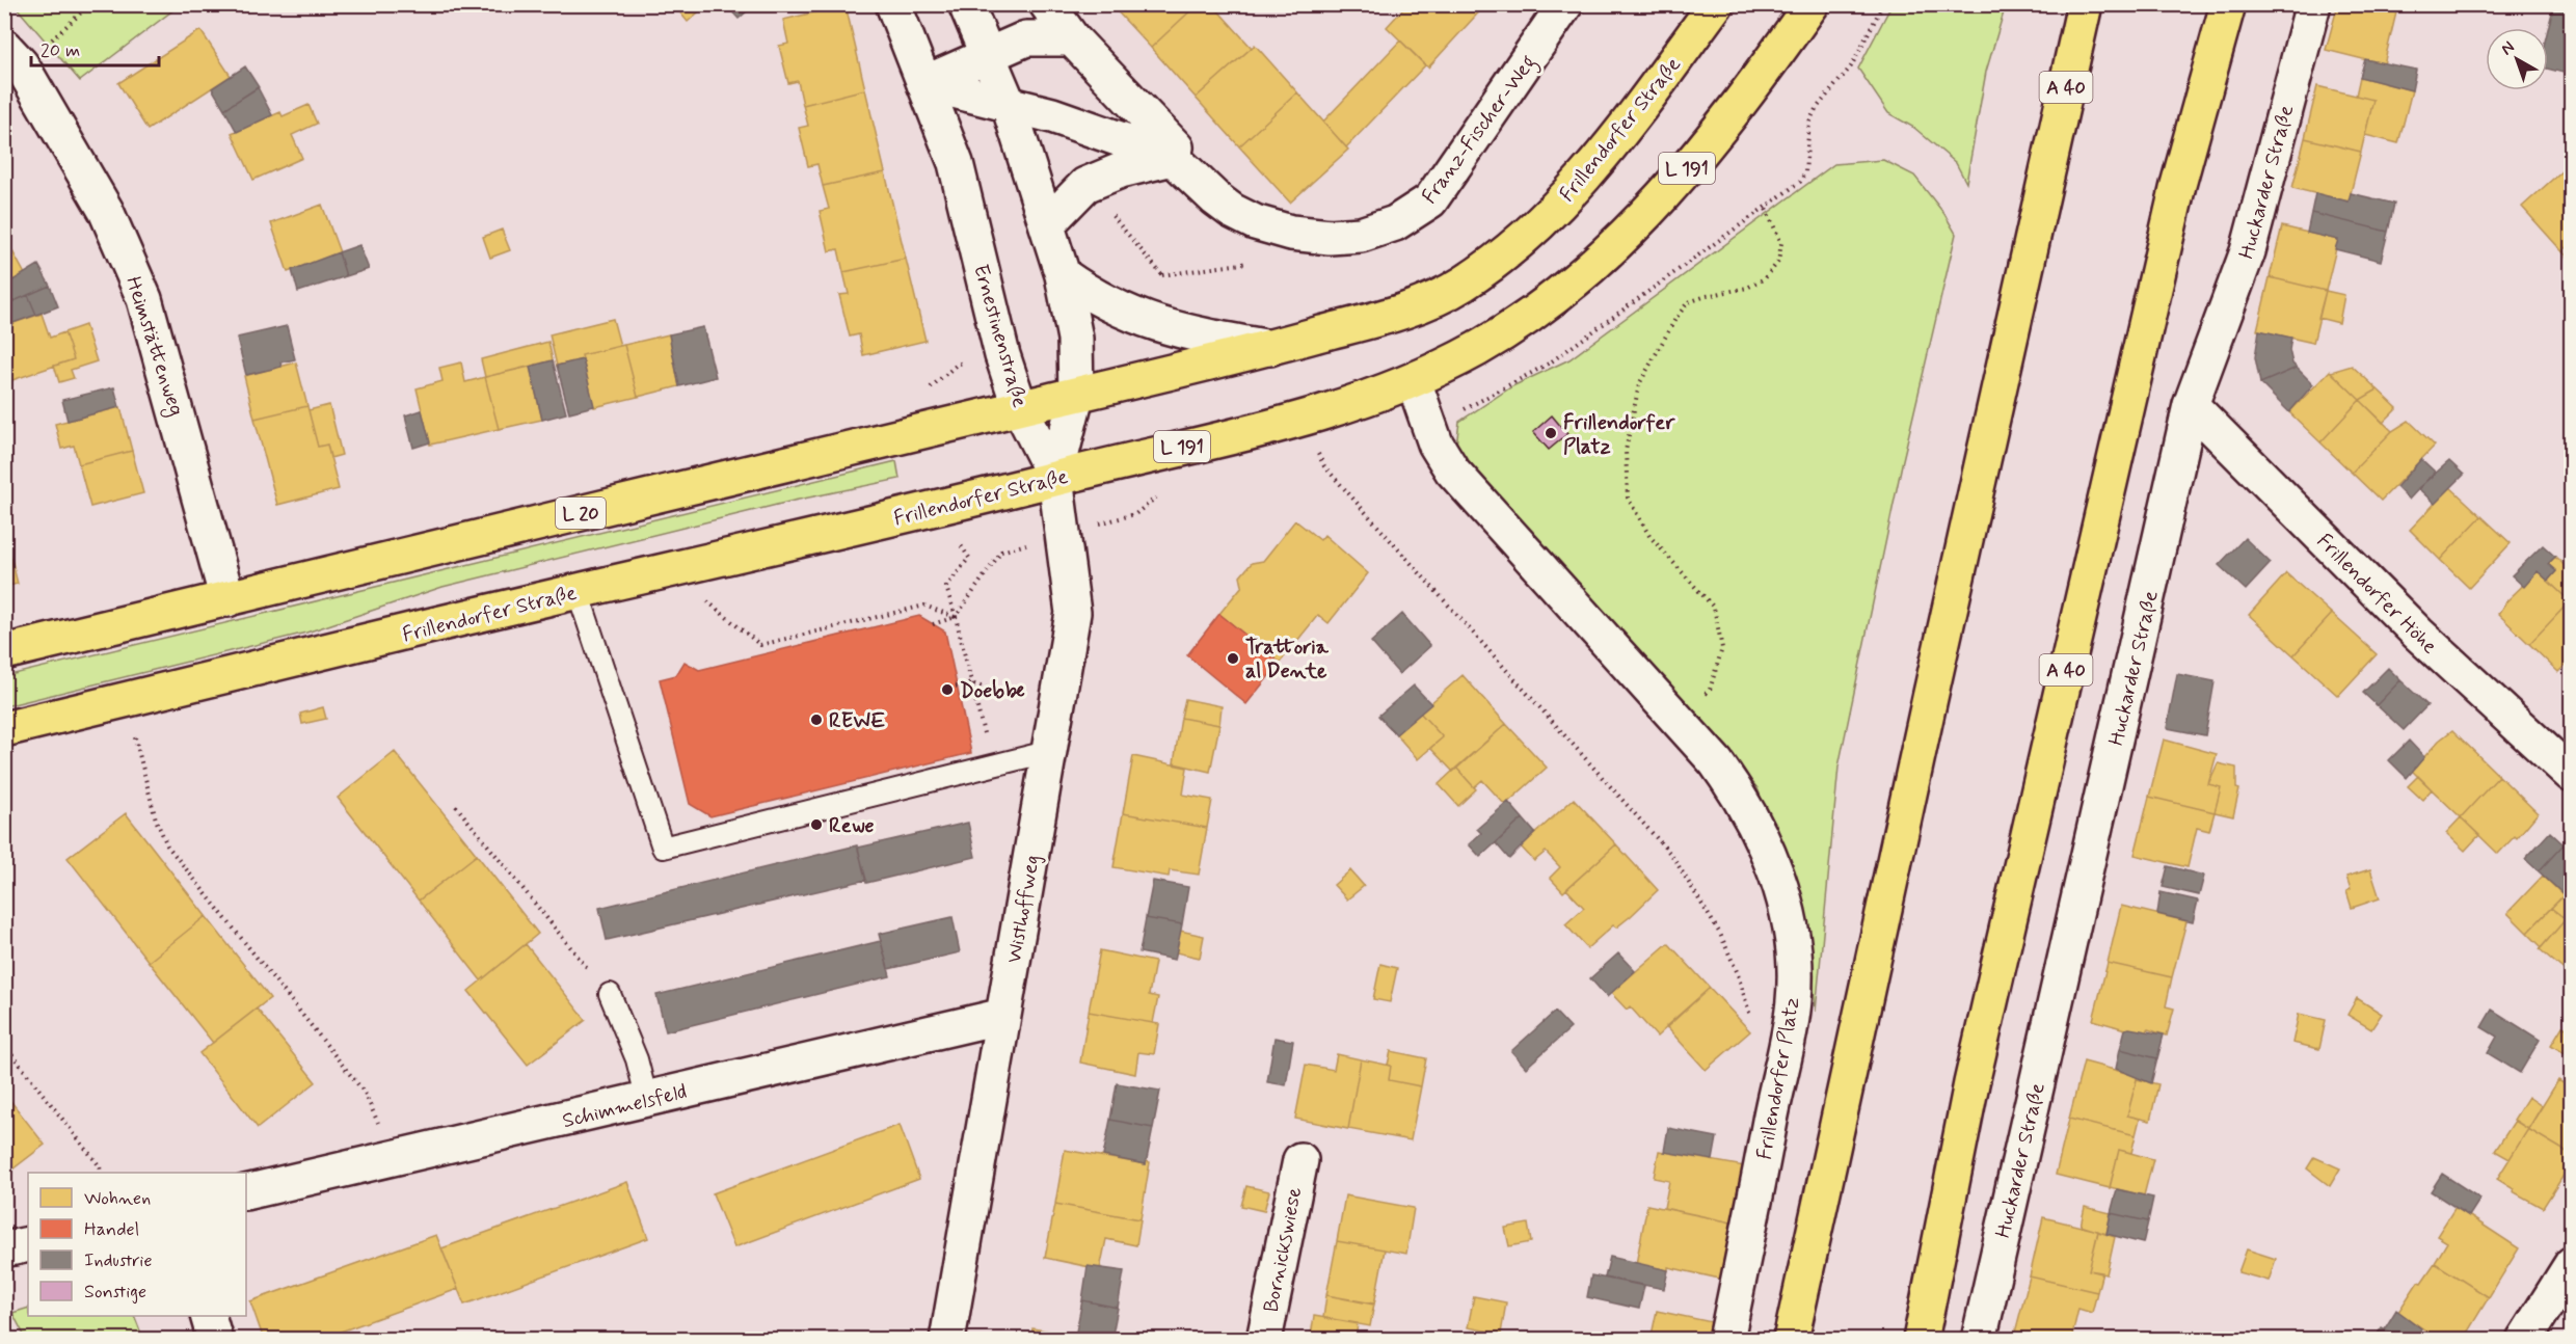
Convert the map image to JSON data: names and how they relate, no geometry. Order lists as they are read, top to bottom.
{
  "streets": {
    "main road": [
      "A 40",
      "Frillendorfer Straße",
      "L 191",
      "L 20"
    ],
    "street": [
      "Franz-Fischer-Weg",
      "Huckarder Straße",
      "Ernestinenstraße",
      "Heimstättenweg",
      "Frillendorfer Höhe",
      "Wisthoffweg",
      "Frillendorfer Platz",
      "Schimmelsfeld",
      "Bornickswiese"
    ]
  },
  "crossings": [
    ["Franz-Fischer-Weg", "Ernestinenstraße"],
    ["Frillendorfer Straße", "Ernestinenstraße"],
    ["Frillendorfer Straße", "Heimstättenweg"],
    ["Frillendorfer Straße", "Wisthoffweg"],
    ["Frillendorfer Straße", "Frillendorfer Platz"],
    ["Huckarder Straße", "Frillendorfer Höhe"],
    ["Ernestinenstraße", "Wisthoffweg"],
    ["Wisthoffweg", "Schimmelsfeld"]
  ],
  "places": [
    "Frillendorfer Platz",
    "Trattoria al Dente",
    "Doebbe",
    "REWE",
    "Rewe"
  ],
  "legend": [
    "Wohnen",
    "Handel",
    "Industrie",
    "Sonstige"
  ],
  "scale_bar": "20 m",
  "north": "top left"
}
